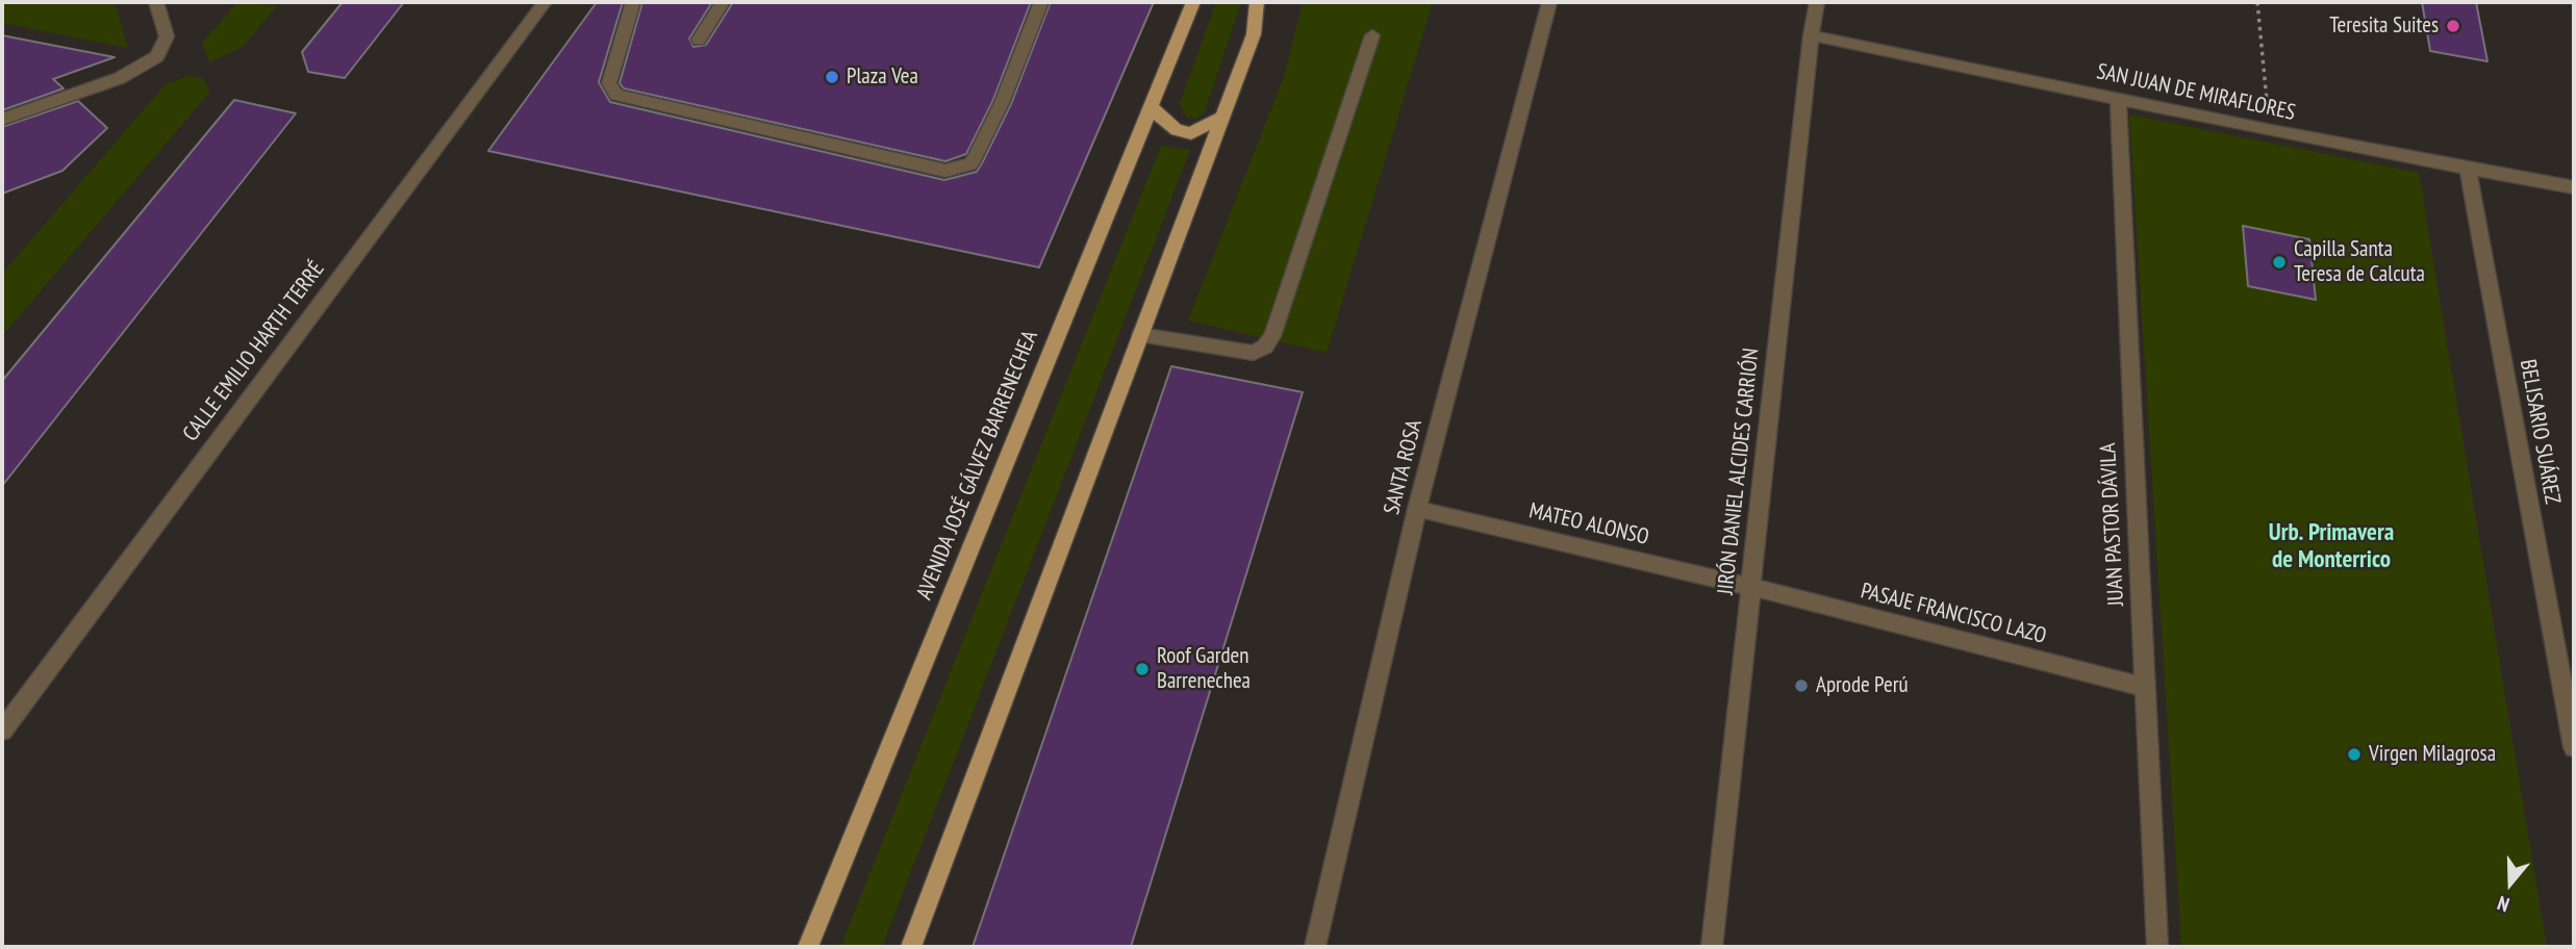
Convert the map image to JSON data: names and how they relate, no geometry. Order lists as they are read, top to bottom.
{
  "streets": {
    "main road": ["AVENIDA JOSÉ GÁLVEZ BARRENECHEA"],
    "street": [
      "SAN JUAN DE MIRAFLORES",
      "CALLE EMILIO HARTH TERRÉ",
      "BELISARIO SUÁREZ",
      "SANTA ROSA",
      "JIRÓN DANIEL ALCIDES CARRIÓN",
      "MATEO ALONSO",
      "JUAN PASTOR DÁVILA",
      "PASAJE FRANCISCO LAZO"
    ]
  },
  "crossings": [
    ["SAN JUAN DE MIRAFLORES", "BELISARIO SUÁREZ"],
    ["SAN JUAN DE MIRAFLORES", "JIRÓN DANIEL ALCIDES CARRIÓN"],
    ["SAN JUAN DE MIRAFLORES", "JUAN PASTOR DÁVILA"],
    ["SANTA ROSA", "MATEO ALONSO"],
    ["JIRÓN DANIEL ALCIDES CARRIÓN", "MATEO ALONSO"],
    ["JIRÓN DANIEL ALCIDES CARRIÓN", "PASAJE FRANCISCO LAZO"],
    ["MATEO ALONSO", "PASAJE FRANCISCO LAZO"],
    ["JUAN PASTOR DÁVILA", "PASAJE FRANCISCO LAZO"]
  ],
  "districts": ["Urb. Primavera de Monterrico"],
  "places": [
    "Teresita Suites",
    "Plaza Vea",
    "Capilla Santa Teresa de Calcuta",
    "Roof Garden Barrenechea",
    "Aprode Perú",
    "Virgen Milagrosa"
  ],
  "north": "bottom"
}
